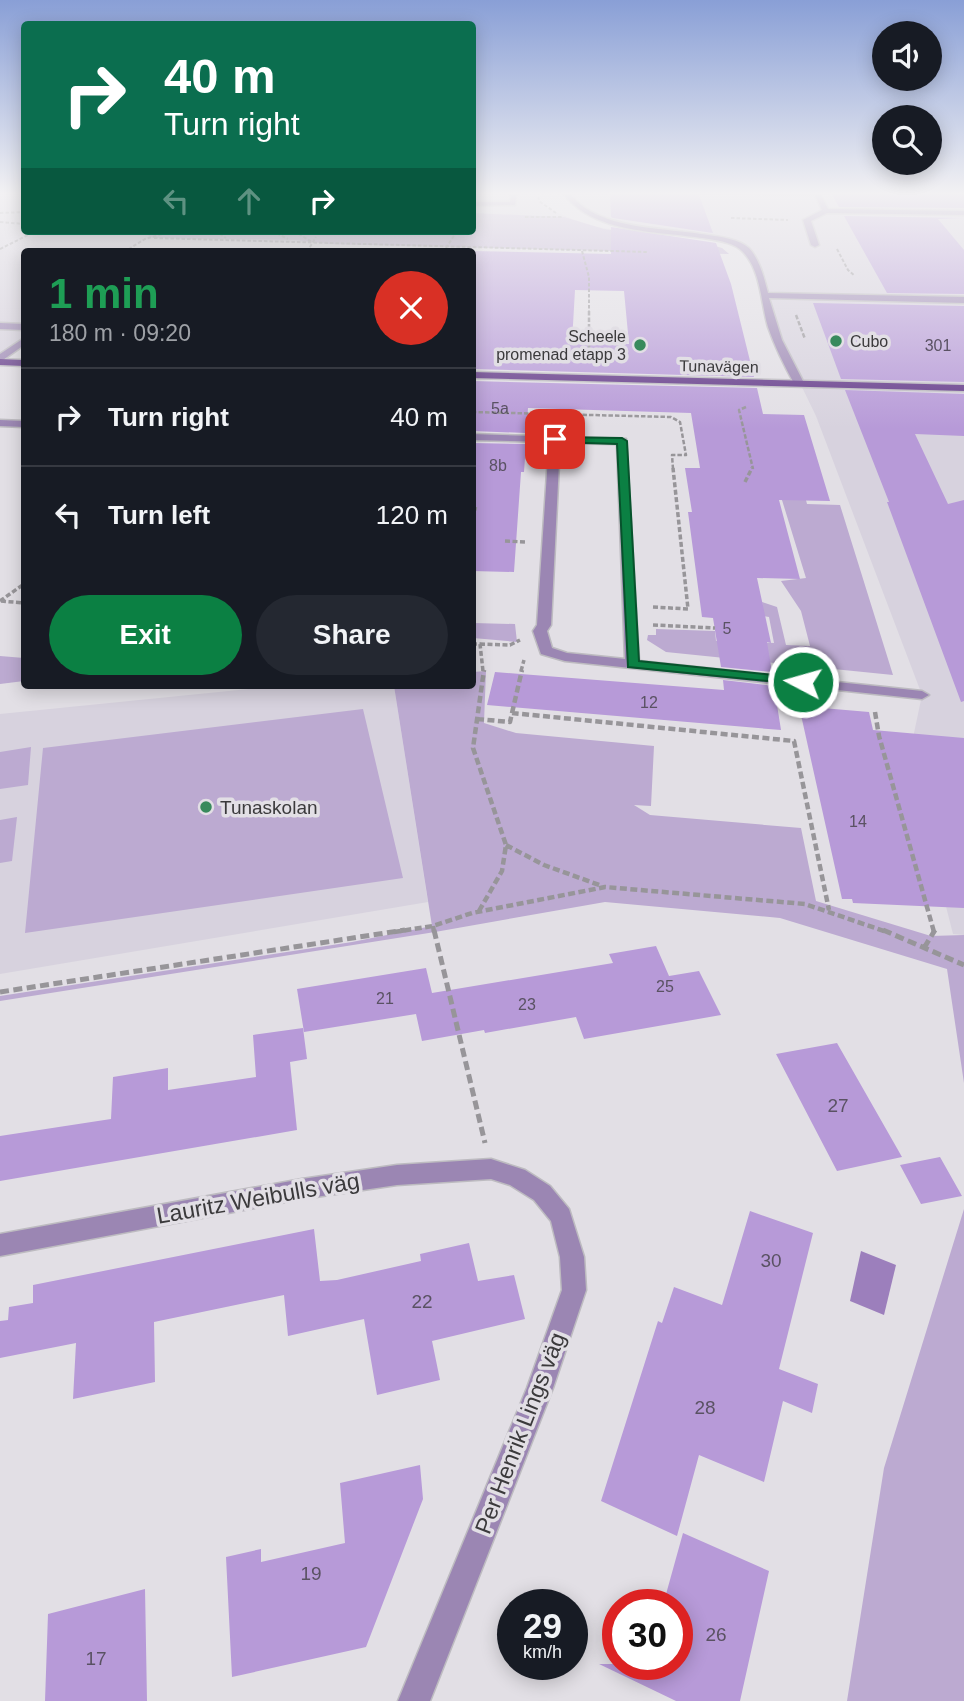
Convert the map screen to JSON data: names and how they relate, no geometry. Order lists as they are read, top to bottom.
{
  "streets": {
    "main road": ["Tunavägen"],
    "street": ["Lauritz Weibulls väg", "Per Henrik Lings väg"]
  },
  "crossings": [
    ["Lauritz Weibulls väg", "Per Henrik Lings väg"]
  ],
  "places": ["Cubo", "Scheele promenad etapp 3", "Tunaskolan"],
  "house_numbers": [
    "301",
    "5a",
    "8b",
    "5",
    "12",
    "14",
    "25",
    "21",
    "23",
    "27",
    "30",
    "22",
    "28",
    "19",
    "26",
    "17"
  ],
  "page": {
    "turn": ["40 m", "Turn right"],
    "heading": ["1 min", "180 m · 09:20"],
    "list": [
      {
        "name": "Turn right",
        "value": "40 m"
      },
      {
        "name": "Turn left",
        "value": "120 m"
      }
    ],
    "buttons": ["Exit", "Share"],
    "speed": "29 km/h",
    "limit": "30"
  }
}
